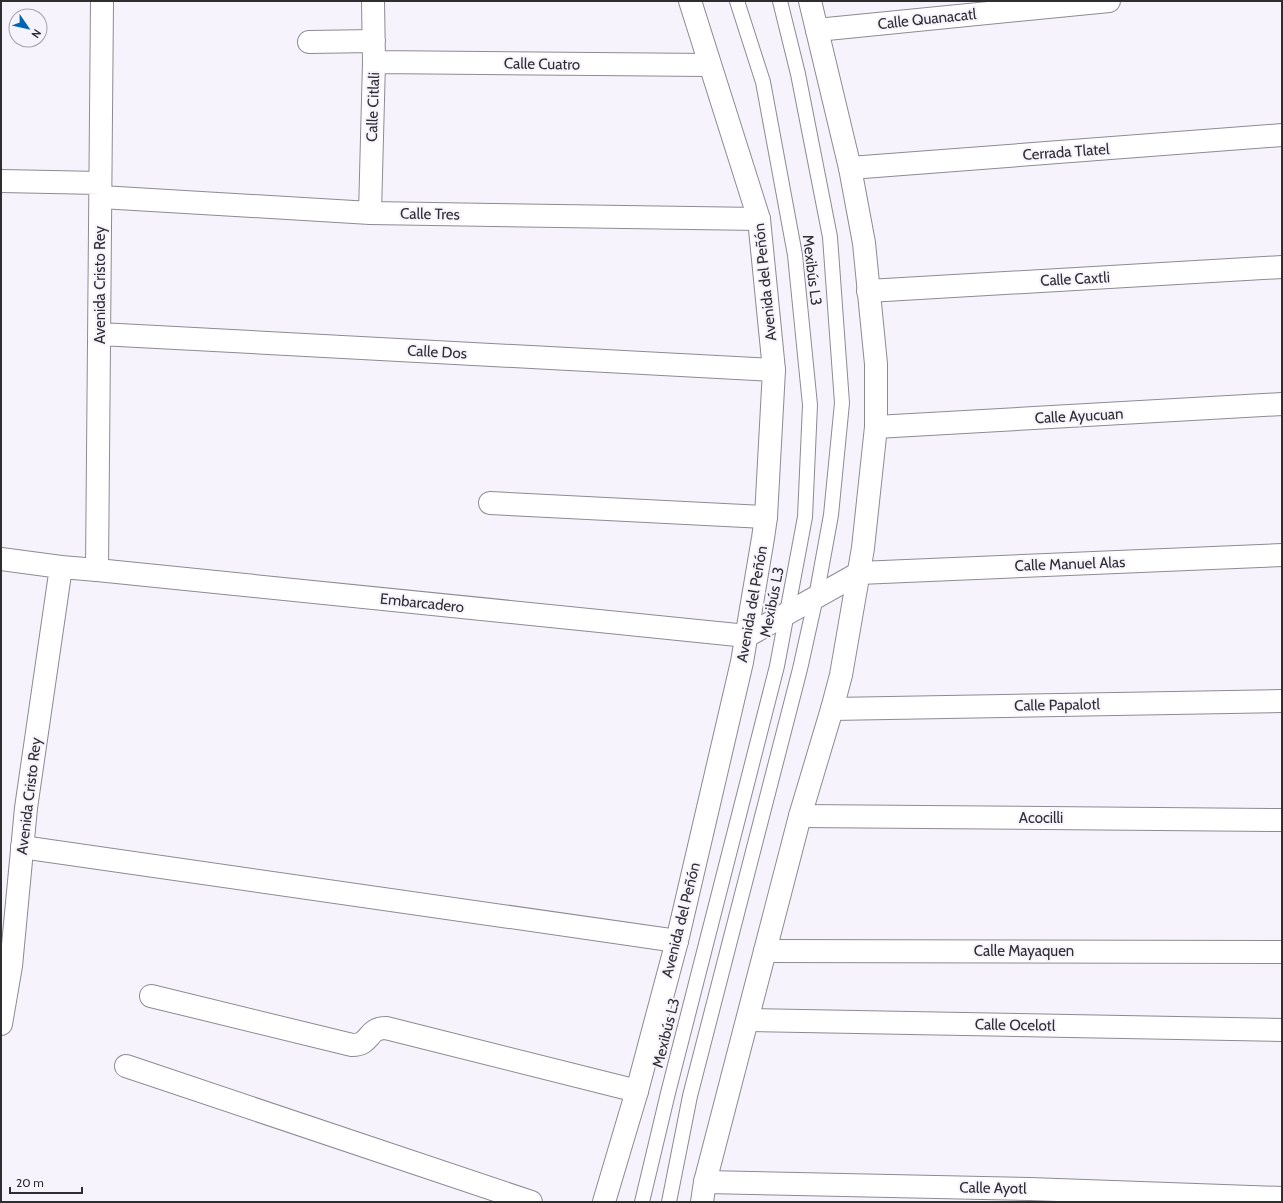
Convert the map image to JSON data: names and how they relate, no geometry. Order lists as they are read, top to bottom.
{
  "streets": {
    "street": [
      "Calle Quanacatl",
      "Calle Cuatro",
      "Calle Citlali",
      "Cerrada Tlatel",
      "Calle Tres",
      "Calle Caxtli",
      "Avenida del Peñón",
      "Avenida Cristo Rey",
      "Calle Dos",
      "Calle Ayucuan",
      "Calle Manuel Alas",
      "Embarcadero",
      "Calle Papalotl",
      "Acocilli",
      "Calle Mayaquen",
      "Calle Ocelotl",
      "Calle Ayotl"
    ],
    "lane": ["Mexibús L3"]
  },
  "crossings": [
    ["Calle Cuatro", "Calle Citlali"],
    ["Calle Cuatro", "Avenida del Peñón"],
    ["Calle Citlali", "Calle Tres"],
    ["Calle Tres", "Avenida del Peñón"],
    ["Calle Tres", "Avenida Cristo Rey"],
    ["Avenida del Peñón", "Calle Dos"],
    ["Avenida del Peñón", "Embarcadero"],
    ["Avenida Cristo Rey", "Calle Dos"],
    ["Avenida Cristo Rey", "Embarcadero"]
  ],
  "scale_bar": "20 m",
  "north": "bottom right"
}
